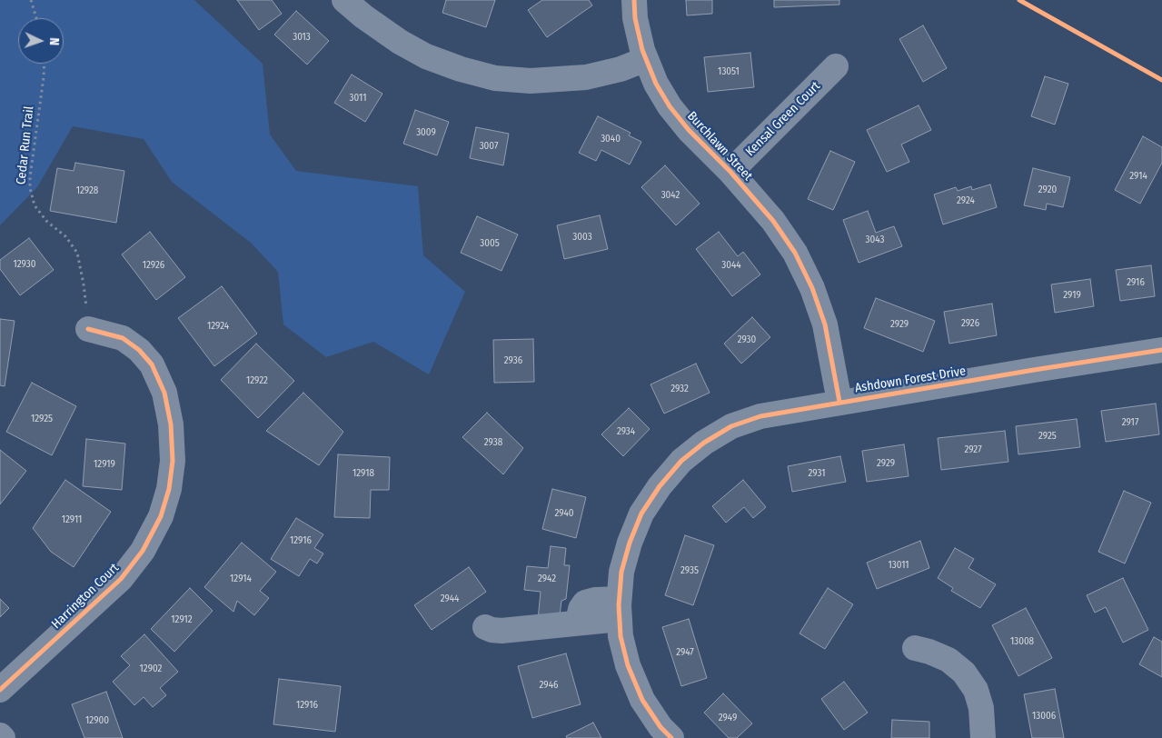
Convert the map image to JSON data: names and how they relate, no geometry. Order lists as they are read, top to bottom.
{
  "streets": {
    "street": [
      "Kensal Green Court",
      "Burchlawn Street",
      "Ashdown Forest Drive",
      "Harrington Court"
    ],
    "path": ["Cedar Run Trail"]
  },
  "crossings": [
    ["Kensal Green Court", "Burchlawn Street"],
    ["Cedar Run Trail", "Harrington Court"],
    ["Burchlawn Street", "Ashdown Forest Drive"]
  ],
  "house_numbers": [
    "3013",
    "13051",
    "3011",
    "3009",
    "3040",
    "3007",
    "2914",
    "2920",
    "12928",
    "3042",
    "2924",
    "3003",
    "3043",
    "3005",
    "12930",
    "12926",
    "3044",
    "2916",
    "2919",
    "2926",
    "2929",
    "12924",
    "2930",
    "2936",
    "12922",
    "2932",
    "12925",
    "2917",
    "2934",
    "2925",
    "2938",
    "2927",
    "2929",
    "12919",
    "12918",
    "2931",
    "2940",
    "12911",
    "12916",
    "13011",
    "2935",
    "12914",
    "2942",
    "2944",
    "12912",
    "13008",
    "2947",
    "12902",
    "2946",
    "12916",
    "13006",
    "2949",
    "12900"
  ],
  "north": "right"
}
